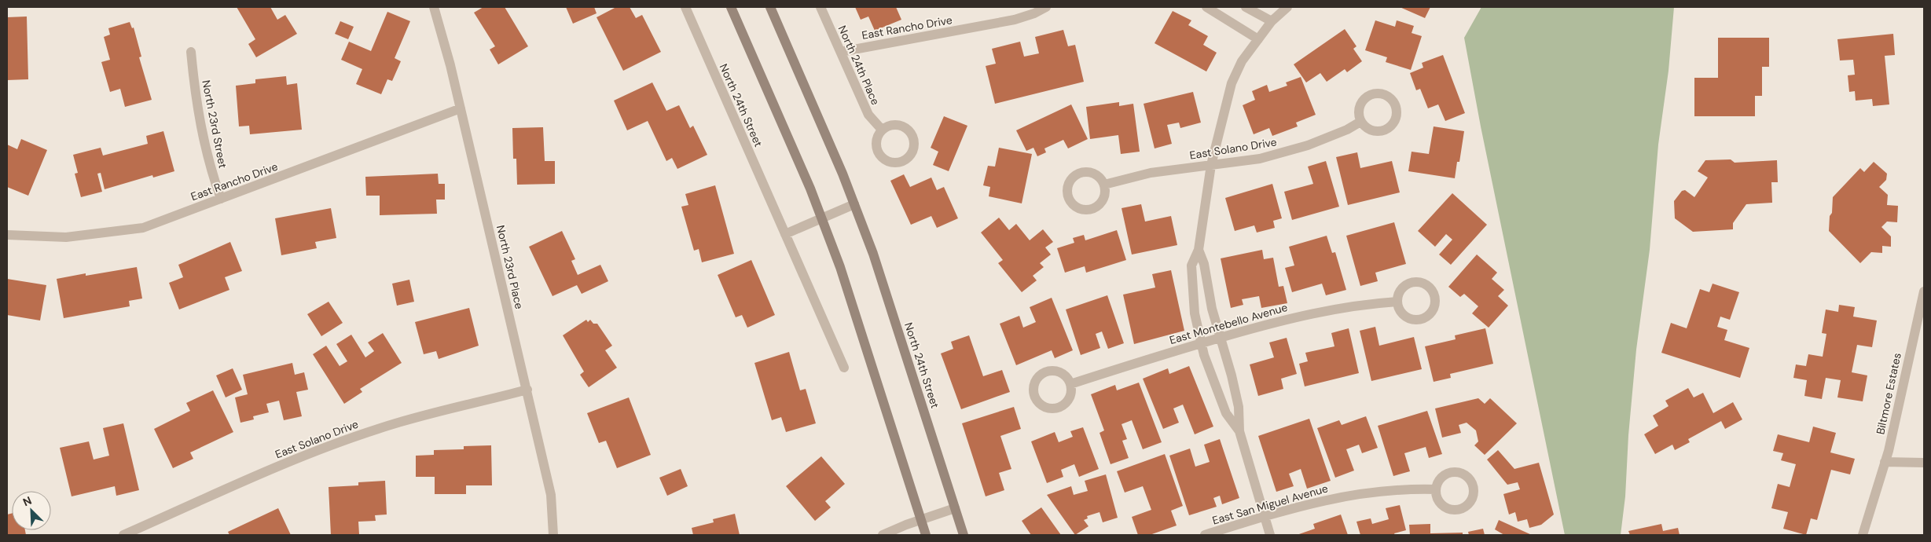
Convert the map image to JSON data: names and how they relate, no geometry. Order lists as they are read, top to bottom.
{
  "streets": {
    "main road": ["North 24th Street"],
    "street": [
      "East Rancho Drive",
      "North 24th Place",
      "North 23rd Street",
      "East Solano Drive",
      "North 23rd Place",
      "East Montebello Avenue",
      "Biltmore Estates",
      "East San Miguel Avenue"
    ]
  },
  "crossings": [
    ["East Rancho Drive", "North 24th Place"],
    ["East Rancho Drive", "North 23rd Street"],
    ["East Rancho Drive", "North 23rd Place"],
    ["East Solano Drive", "North 23rd Place"]
  ],
  "north": "top left"
}
